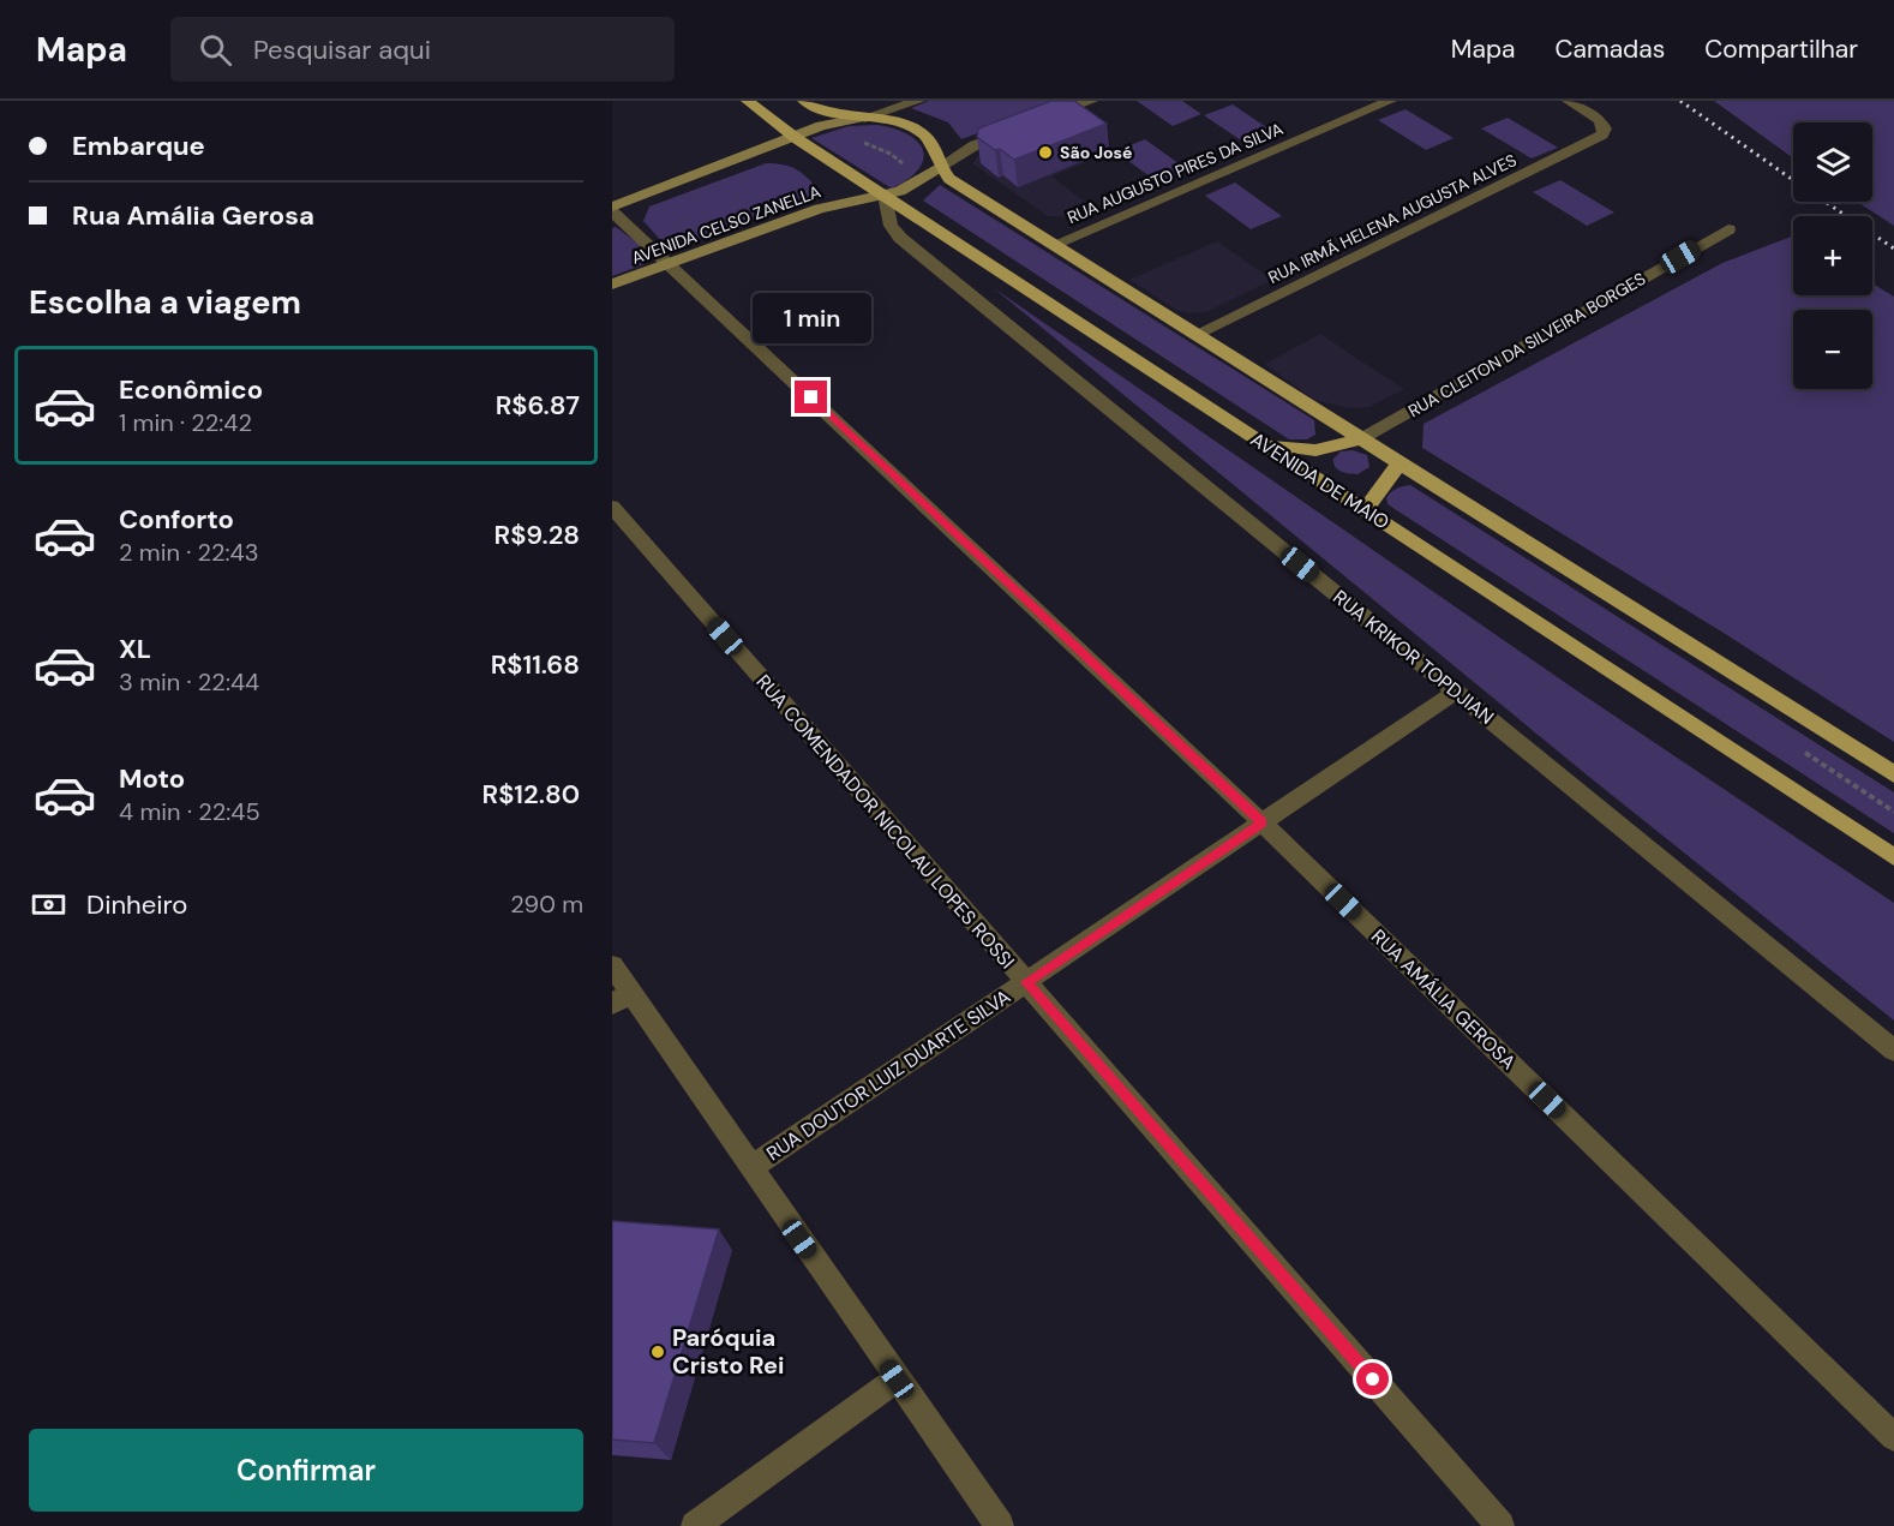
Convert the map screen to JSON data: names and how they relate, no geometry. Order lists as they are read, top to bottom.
{
  "streets": {
    "main road": ["AVENIDA DE MAIO"],
    "street": [
      "RUA AUGUSTO PIRES DA SILVA",
      "RUA IRMÃ HELENA AUGUSTA ALVES",
      "AVENIDA CELSO ZANELLA",
      "RUA CLEITON DA SILVEIRA BORGES",
      "RUA KRIKOR TOPDJIAN",
      "RUA COMENDADOR NICOLAU LOPES ROSSI",
      "RUA AMÁLIA GEROSA",
      "RUA DOUTOR LUIZ DUARTE SILVA"
    ]
  },
  "crossings": [
    ["AVENIDA CELSO ZANELLA", "AVENIDA DE MAIO"],
    ["AVENIDA CELSO ZANELLA", "RUA KRIKOR TOPDJIAN"],
    ["AVENIDA CELSO ZANELLA", "RUA AMÁLIA GEROSA"],
    ["AVENIDA DE MAIO", "RUA KRIKOR TOPDJIAN"],
    ["RUA KRIKOR TOPDJIAN", "RUA DOUTOR LUIZ DUARTE SILVA"],
    ["RUA COMENDADOR NICOLAU LOPES ROSSI", "RUA DOUTOR LUIZ DUARTE SILVA"],
    ["RUA AMÁLIA GEROSA", "RUA DOUTOR LUIZ DUARTE SILVA"]
  ],
  "places": ["São José", "Paróquia Cristo Rei"],
  "page": {
    "header": "Mapa",
    "search": "Pesquisar aqui",
    "nav": ["Mapa", "Camadas", "Compartilhar"],
    "banner": ["Embarque", "Rua Amália Gerosa"],
    "map_buttons": ["+", "−"],
    "heading": "Escolha a viagem",
    "bubble": "1 min",
    "list": [
      {
        "name": "Econômico",
        "note": "1 min · 22:42",
        "value": "R$6.87"
      },
      {
        "name": "Conforto",
        "note": "2 min · 22:43",
        "value": "R$9.28"
      },
      {
        "name": "XL",
        "note": "3 min · 22:44",
        "value": "R$11.68"
      },
      {
        "name": "Moto",
        "note": "4 min · 22:45",
        "value": "R$12.80"
      }
    ],
    "pay": ["Dinheiro", "290 m"],
    "buttons": "Confirmar"
  }
}
